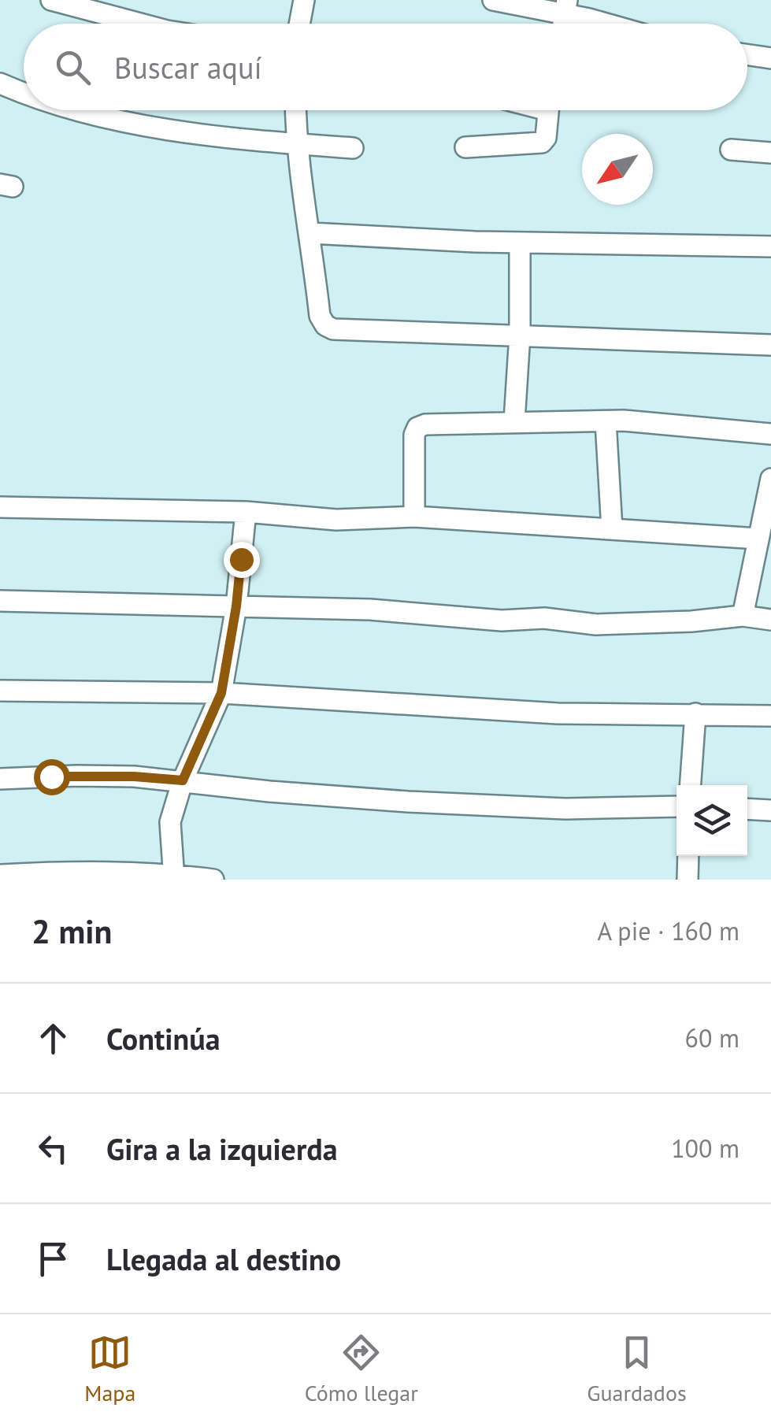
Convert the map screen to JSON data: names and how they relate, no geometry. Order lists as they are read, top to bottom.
{
  "north": "bottom left",
  "page": {
    "search": "Buscar aquí",
    "heading": ["2 min", "A pie · 160 m"],
    "list": [
      ["Continúa", "60 m"],
      ["Gira a la izquierda", "100 m"],
      "Llegada al destino"
    ],
    "nav": ["Mapa", "Cómo llegar", "Guardados"]
  }
}
